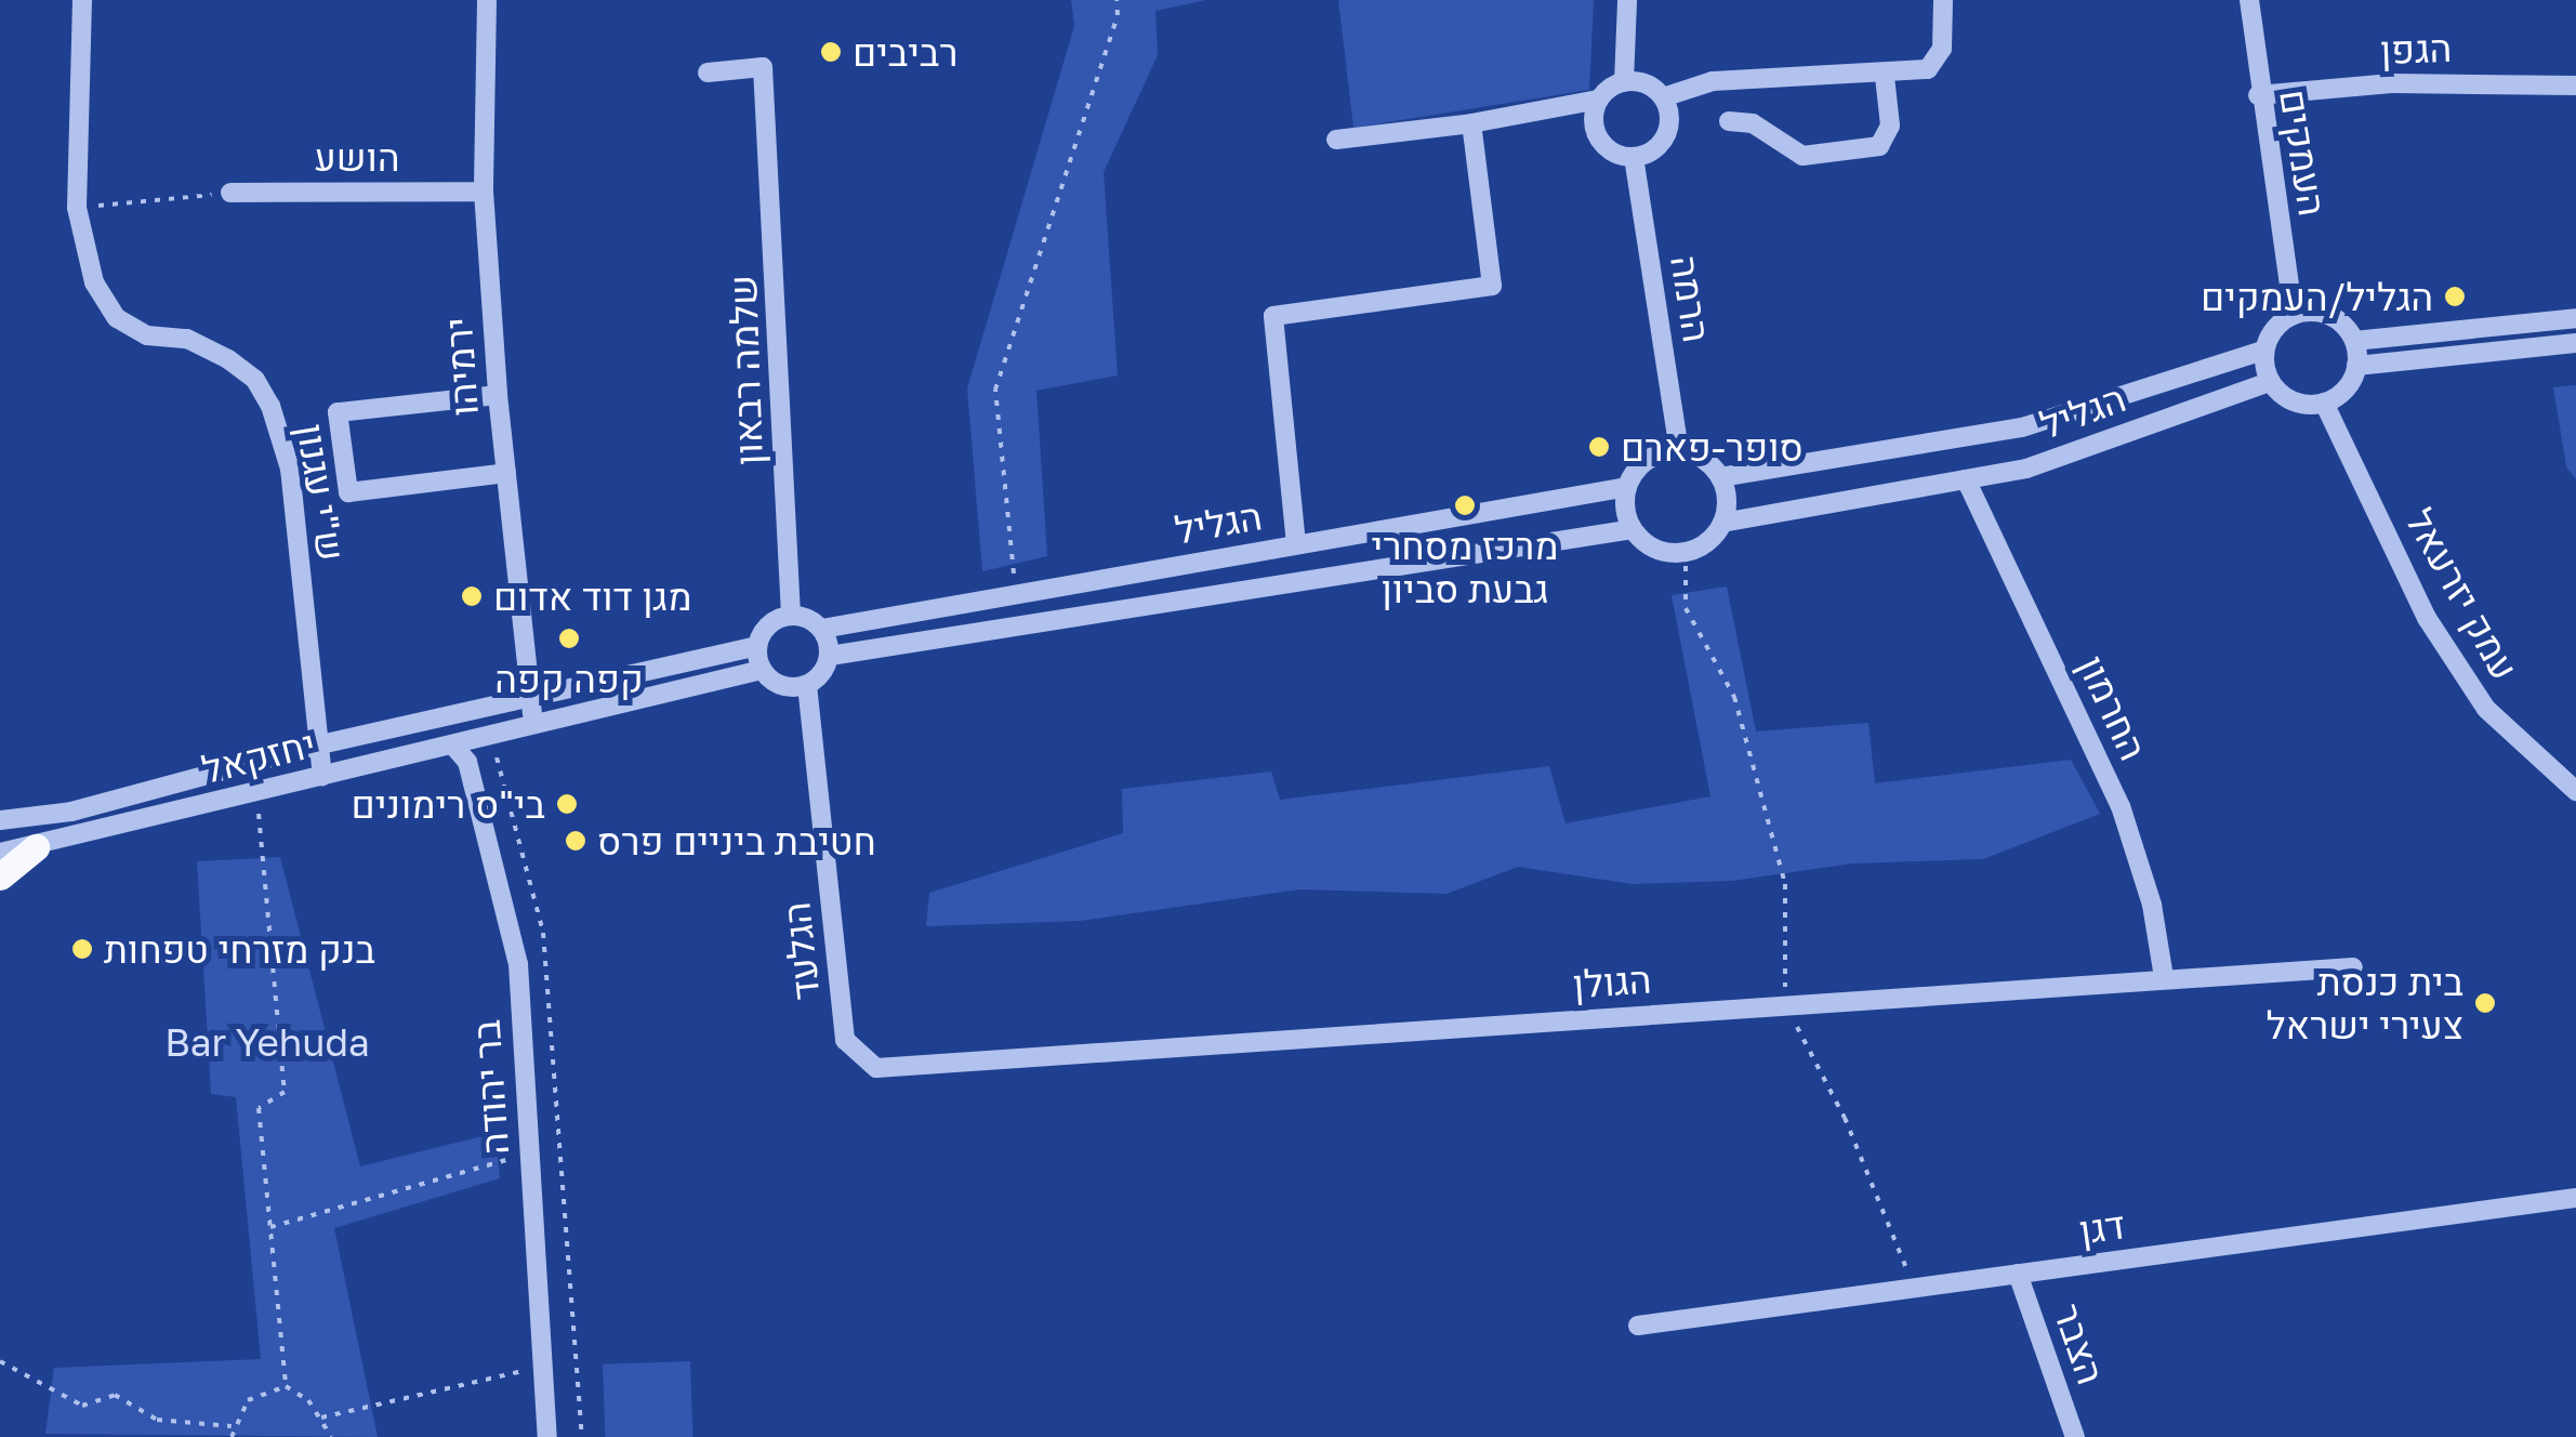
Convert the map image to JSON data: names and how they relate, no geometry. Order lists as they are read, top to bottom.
{
  "streets": {
    "street": [
      "הגפן",
      "העמקים",
      "הושע",
      "הרמה",
      "ירמיהו",
      "שלמה רבאון",
      "הגליל",
      "ש\"י עגנון",
      "עמק יזרעאל",
      "החרמון",
      "יחזקאל",
      "הגלעד",
      "הגולן",
      "בר יהודה",
      "דגן",
      "הצבר"
    ]
  },
  "crossings": [
    ["הגפן", "העמקים"],
    ["העמקים", "הגליל"],
    ["העמקים", "עמק יזרעאל"],
    ["הושע", "ירמיהו"],
    ["הרמה", "הגליל"],
    ["ירמיהו", "יחזקאל"],
    ["שלמה רבאון", "הגליל"],
    ["שלמה רבאון", "הגלעד"],
    ["הגליל", "עמק יזרעאל"],
    ["הגליל", "החרמון"],
    ["הגליל", "הגלעד"],
    ["ש\"י עגנון", "יחזקאל"],
    ["החרמון", "הגולן"],
    ["יחזקאל", "בר יהודה"],
    ["הגלעד", "הגולן"],
    ["דגן", "הצבר"]
  ],
  "parks": ["Bar Yehuda"],
  "places": [
    "רביבים",
    "הגליל/העמקים",
    "סופר-פארם",
    "מרכז מסחרי גבעת סביון",
    "מגן דוד אדום",
    "קפה קפה",
    "בי\"ס רימונים",
    "חטיבת ביניים פרס",
    "בנק מזרחי טפחות",
    "בית כנסת צעירי ישראל"
  ]
}
